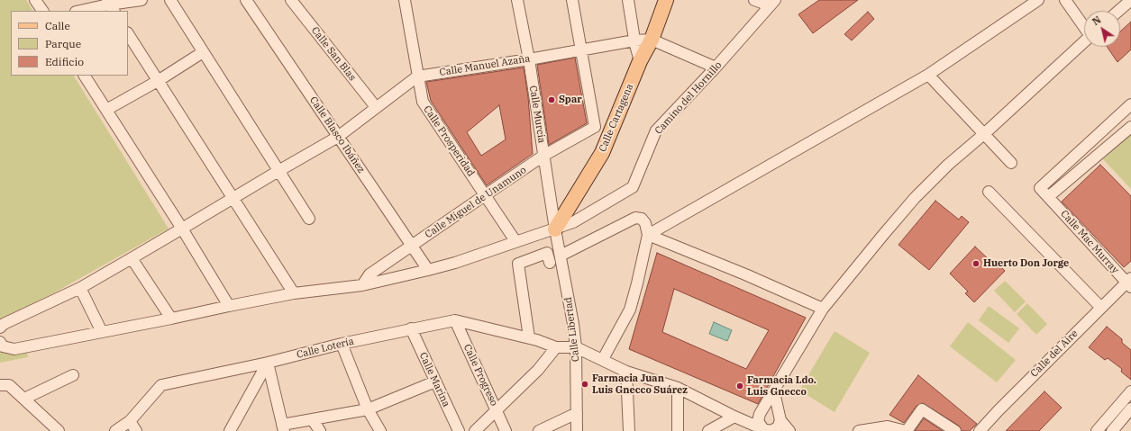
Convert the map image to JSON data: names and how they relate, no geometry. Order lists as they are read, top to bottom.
{
  "streets": {
    "main road": ["Calle Cartagena"],
    "street": [
      "Calle San Blas",
      "Calle Manuel Azaña",
      "Camino del Hornillo",
      "Calle Murcia",
      "Calle Blasco Ibáñez",
      "Calle Prosperidad",
      "Calle Miguel de Unamuno",
      "Calle Mac Murray",
      "Calle Libertad",
      "Calle Lotería",
      "Calle del Aire",
      "Calle Progreso",
      "Calle Marina"
    ]
  },
  "crossings": [
    ["Calle San Blas", "Calle Manuel Azaña"],
    ["Calle Manuel Azaña", "Calle Murcia"],
    ["Calle Manuel Azaña", "Calle Cartagena"],
    ["Calle Manuel Azaña", "Calle Blasco Ibáñez"],
    ["Calle Manuel Azaña", "Calle Prosperidad"],
    ["Camino del Hornillo", "Calle Murcia"],
    ["Camino del Hornillo", "Calle Cartagena"],
    ["Camino del Hornillo", "Calle Blasco Ibáñez"],
    ["Camino del Hornillo", "Calle Prosperidad"],
    ["Camino del Hornillo", "Calle Miguel de Unamuno"],
    ["Camino del Hornillo", "Calle Libertad"],
    ["Calle Murcia", "Calle Cartagena"],
    ["Calle Murcia", "Calle Miguel de Unamuno"],
    ["Calle Murcia", "Calle Libertad"],
    ["Calle Cartagena", "Calle Libertad"],
    ["Calle Blasco Ibáñez", "Calle Miguel de Unamuno"],
    ["Calle Prosperidad", "Calle Miguel de Unamuno"],
    ["Calle Mac Murray", "Calle del Aire"],
    ["Calle Lotería", "Calle Progreso"],
    ["Calle Lotería", "Calle Marina"]
  ],
  "places": [
    "Spar",
    "Huerto Don Jorge",
    "Farmacia Juan Luis Gnecco Suárez",
    "Farmacia Ldo. Luis Gnecco"
  ],
  "legend": ["Calle", "Parque", "Edificio"],
  "north": "top left"
}
